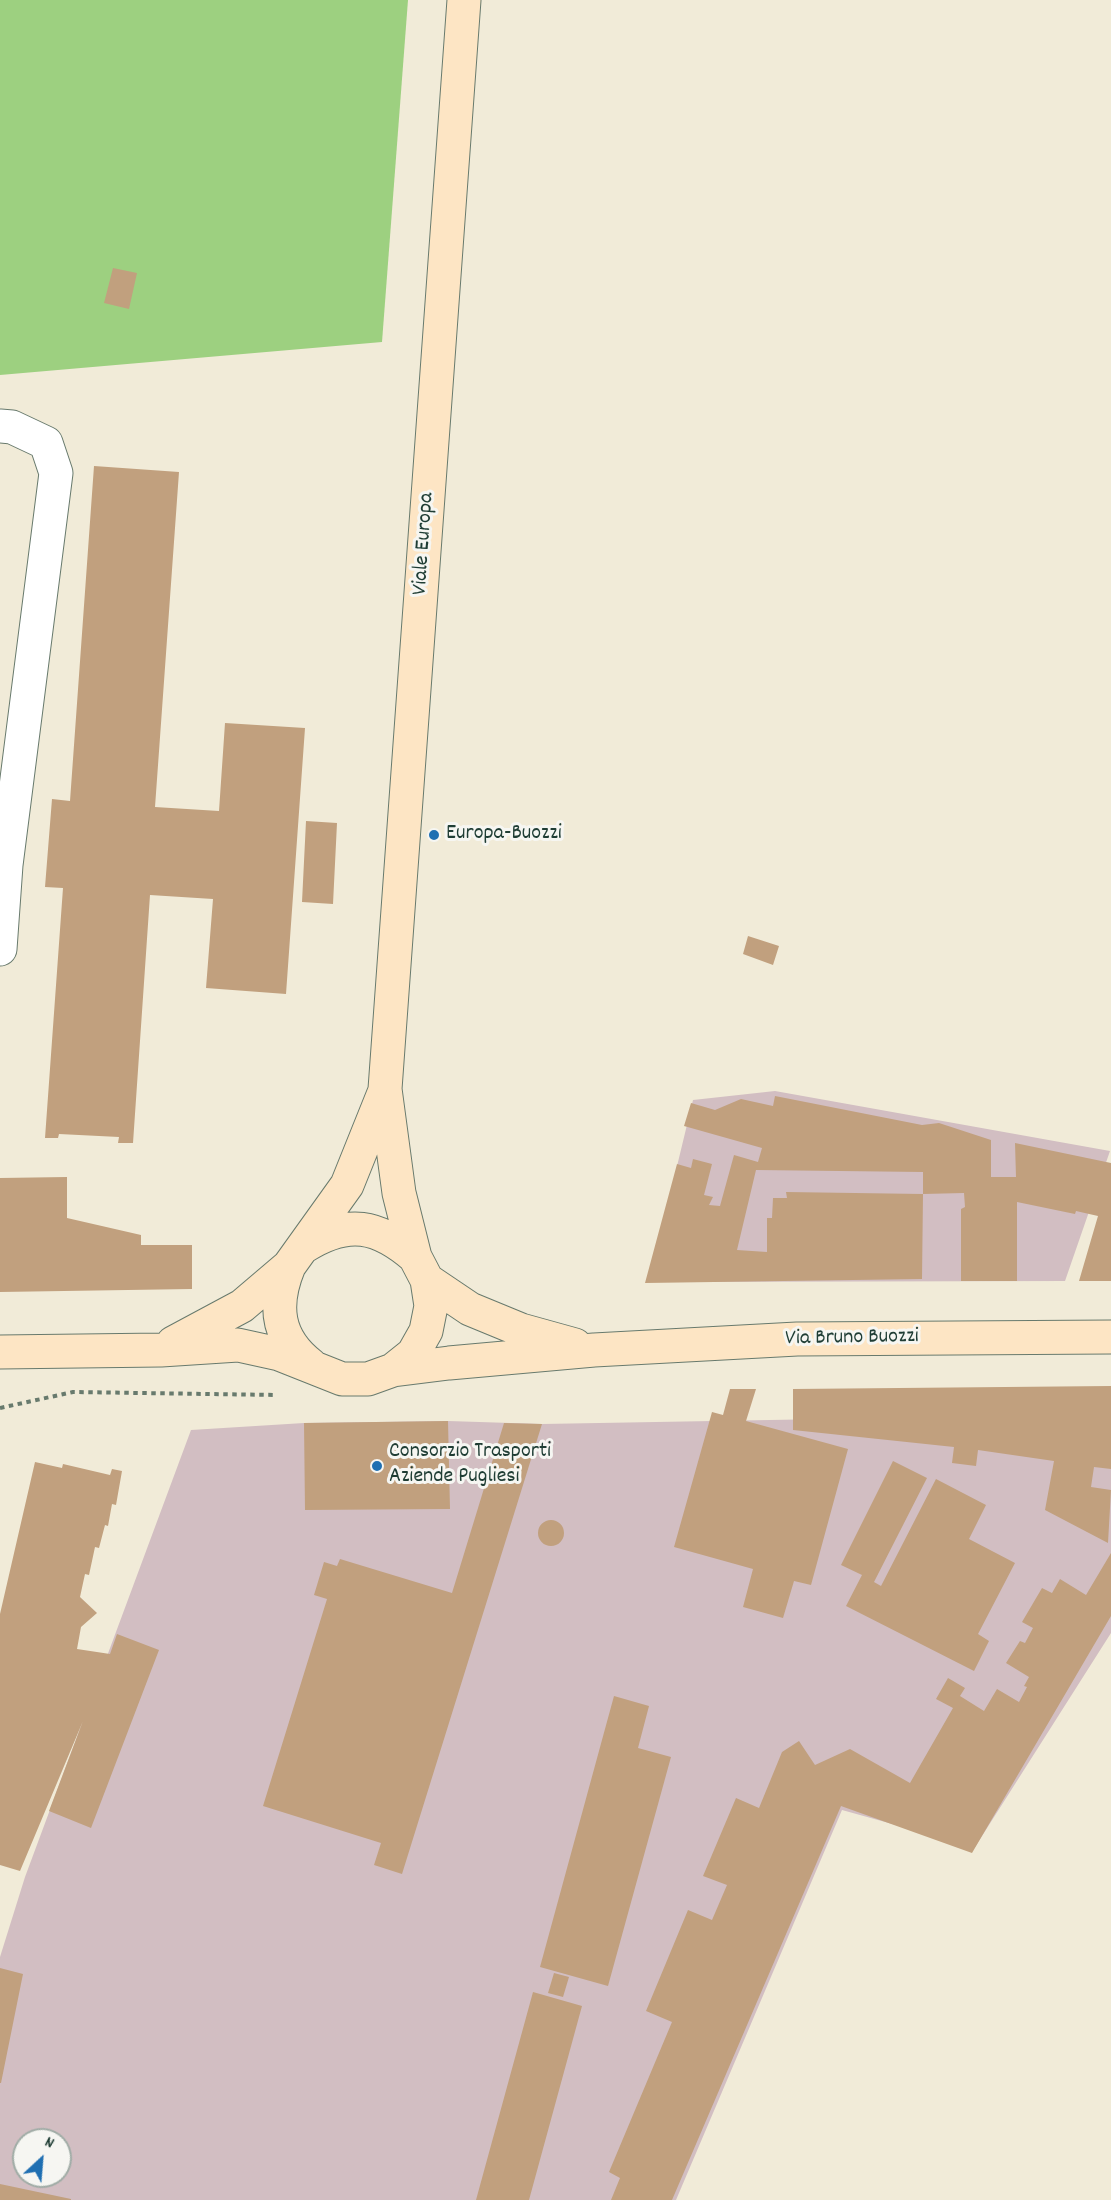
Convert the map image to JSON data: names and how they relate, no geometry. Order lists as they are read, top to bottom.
{
  "streets": {
    "main road": ["Viale Europa", "Via Bruno Buozzi"]
  },
  "places": ["Europa-Buozzi", "Consorzio Trasporti Aziende Pugliesi"],
  "north": "top right"
}
